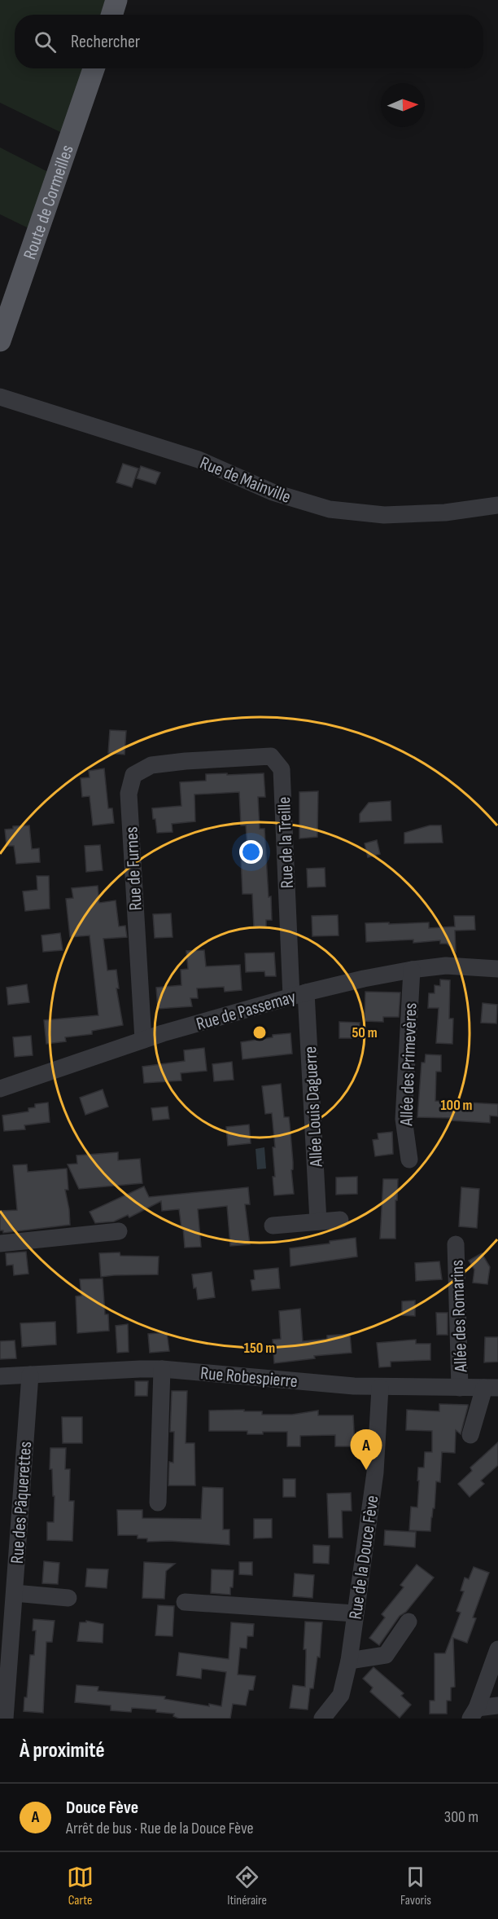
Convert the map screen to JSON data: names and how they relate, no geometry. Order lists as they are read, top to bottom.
{
  "streets": {
    "main road": ["Route de Cormeilles"],
    "street": [
      "Rue de Mainville",
      "Rue de la Treille",
      "Rue de Furnes",
      "Rue de Passemay",
      "Allée des Primevères",
      "Allée Louis Daguerre",
      "Allée des Romarins",
      "Rue Robespierre",
      "Rue des Pâquerettes",
      "Rue de la Douce Fève"
    ]
  },
  "crossings": [
    ["Rue de la Treille", "Rue de Furnes"],
    ["Rue de la Treille", "Rue de Passemay"],
    ["Rue de la Treille", "Allée Louis Daguerre"],
    ["Rue de Furnes", "Rue de Passemay"],
    ["Rue de Passemay", "Allée des Primevères"],
    ["Rue de Passemay", "Allée Louis Daguerre"],
    ["Allée des Romarins", "Rue Robespierre"],
    ["Rue Robespierre", "Rue des Pâquerettes"],
    ["Rue Robespierre", "Rue de la Douce Fève"]
  ],
  "north": "right",
  "page": {
    "search": "Rechercher",
    "pins": "A",
    "heading": "À proximité",
    "list": [
      {
        "mark": "A",
        "name": "Douce Fève",
        "note": "Arrêt de bus · Rue de la Douce Fève",
        "value": "300 m"
      }
    ],
    "nav": ["Carte", "Itinéraire", "Favoris"]
  },
  "rings": ["50 m", "100 m", "150 m"]
}
